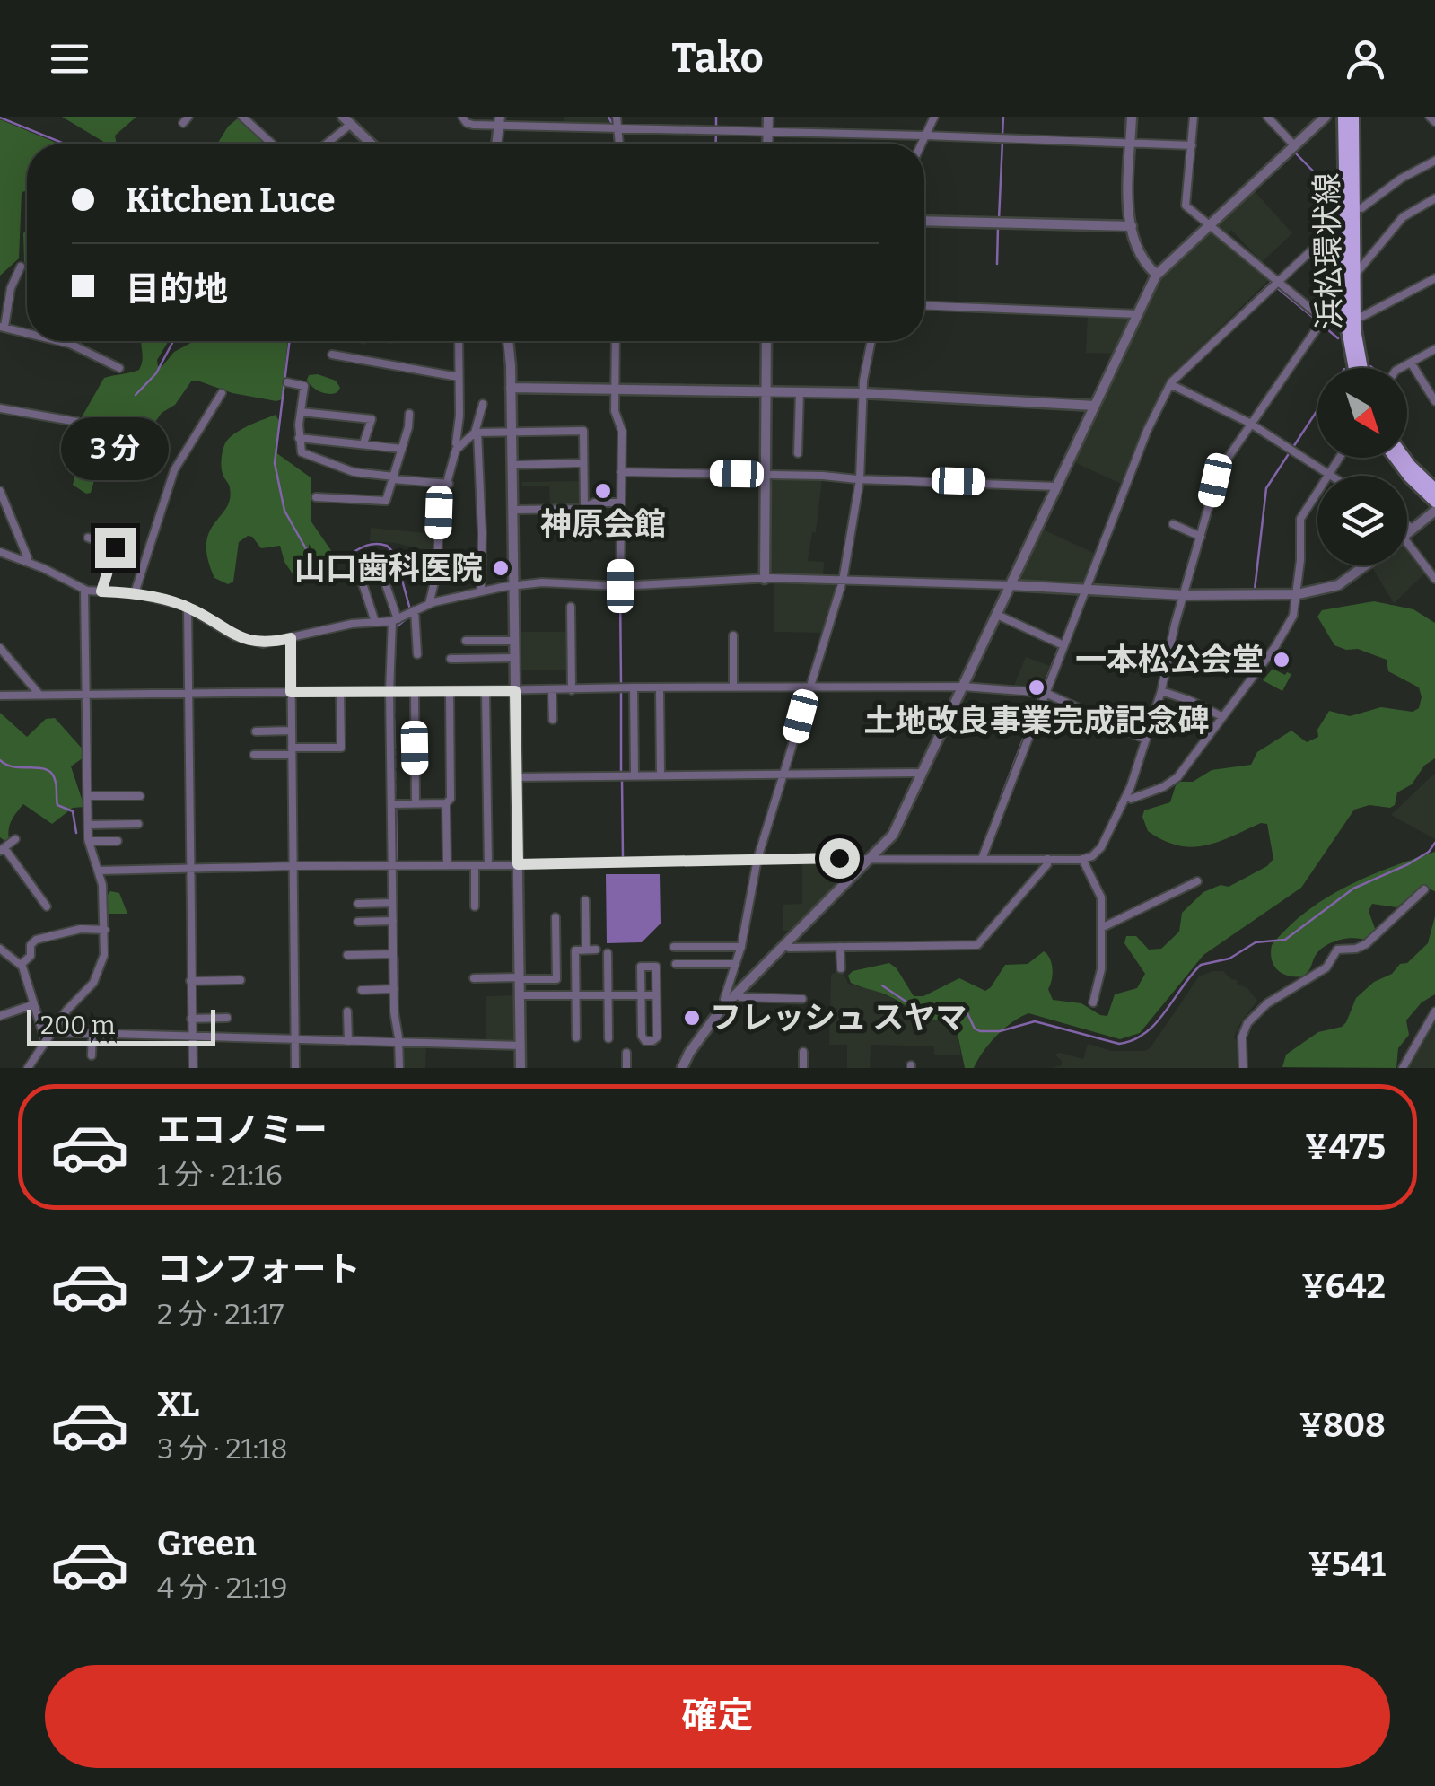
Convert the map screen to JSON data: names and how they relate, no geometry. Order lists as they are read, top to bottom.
{
  "streets": {
    "main road": ["浜松環状線"]
  },
  "places": [
    "神原会館",
    "山口歯科医院",
    "一本松公会堂",
    "土地改良事業完成記念碑",
    "フレッシュ スヤマ"
  ],
  "scale_bar": "200 m",
  "north": "bottom right",
  "page": {
    "header": "Tako",
    "banner": ["Kitchen Luce", "目的地"],
    "bubble": "3 分",
    "scale": "200 m",
    "list": [
      {
        "name": "エコノミー",
        "note": "1 分 · 21:16",
        "value": "¥475"
      },
      {
        "name": "コンフォート",
        "note": "2 分 · 21:17",
        "value": "¥642"
      },
      {
        "name": "XL",
        "note": "3 分 · 21:18",
        "value": "¥808"
      },
      {
        "name": "Green",
        "note": "4 分 · 21:19",
        "value": "¥541"
      }
    ],
    "buttons": "確定"
  }
}
